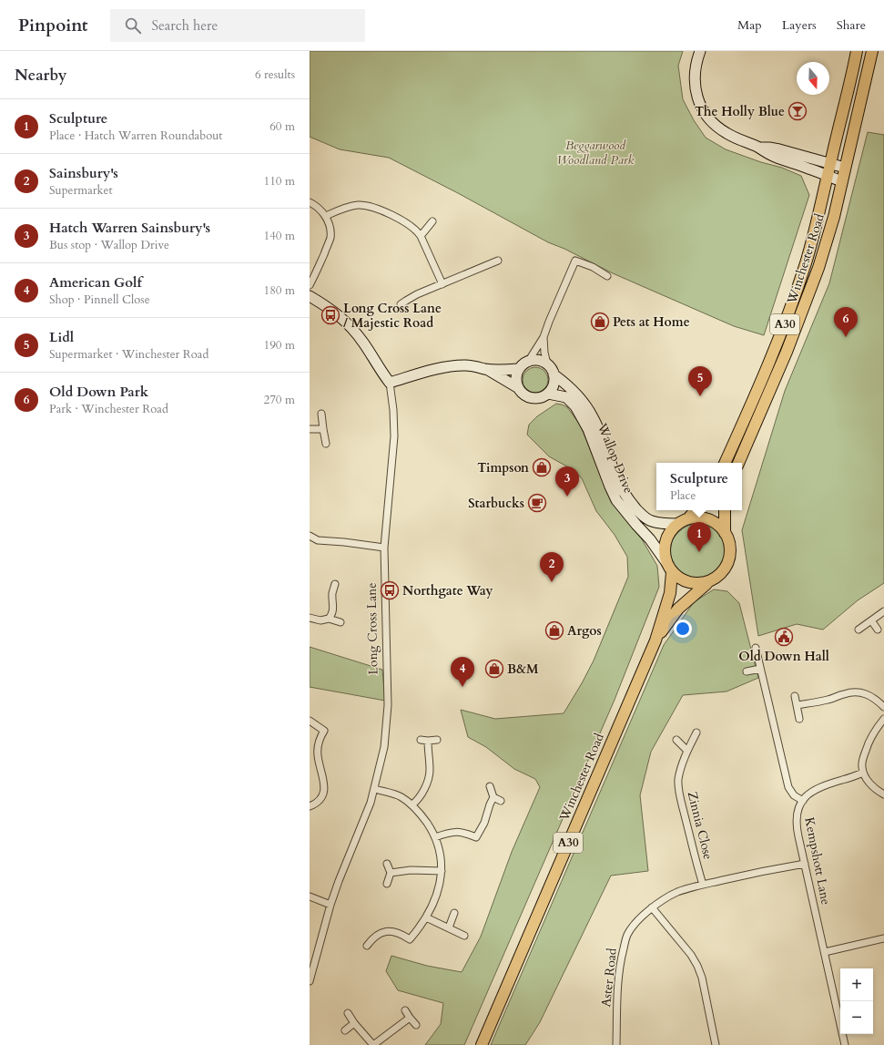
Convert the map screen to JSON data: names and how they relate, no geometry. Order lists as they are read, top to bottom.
{
  "streets": {
    "main road": ["Winchester Road", "A30"],
    "street": [
      "Wallop Drive",
      "Long Cross Lane",
      "Zinnia Close",
      "Kempshott Lane",
      "Aster Road"
    ]
  },
  "crossings": [
    ["Winchester Road", "Wallop Drive"],
    ["Wallop Drive", "Long Cross Lane"],
    ["Zinnia Close", "Aster Road"]
  ],
  "parks": ["Beggarwood Woodland Park"],
  "places": {
    "bar": ["The Holly Blue"],
    "bus stop": ["Long Cross Lane / Majestic Road", "Northgate Way"],
    "shop": [
      "Pets at Home",
      "Timpson",
      "Argos",
      "B&M"
    ],
    "cafe": ["Starbucks"],
    "public building": ["Old Down Hall"]
  },
  "north": "bottom",
  "page": {
    "header": "Pinpoint",
    "search": "Search here",
    "nav": ["Map", "Layers", "Share"],
    "heading": ["Nearby", "6 results"],
    "list": [
      {
        "mark": "1",
        "name": "Sculpture",
        "note": "Place · Hatch Warren Roundabout",
        "value": "60 m"
      },
      {
        "mark": "2",
        "name": "Sainsbury's",
        "note": "Supermarket",
        "value": "110 m"
      },
      {
        "mark": "3",
        "name": "Hatch Warren Sainsbury's",
        "note": "Bus stop · Wallop Drive",
        "value": "140 m"
      },
      {
        "mark": "4",
        "name": "American Golf",
        "note": "Shop · Pinnell Close",
        "value": "180 m"
      },
      {
        "mark": "5",
        "name": "Lidl",
        "note": "Supermarket · Winchester Road",
        "value": "190 m"
      },
      {
        "mark": "6",
        "name": "Old Down Park",
        "note": "Park · Winchester Road",
        "value": "270 m"
      }
    ],
    "pins": [
      "6",
      "5",
      "3",
      "1",
      "2",
      "4"
    ],
    "popup": ["Sculpture", "Place"],
    "map_buttons": ["+", "−"]
  }
}
